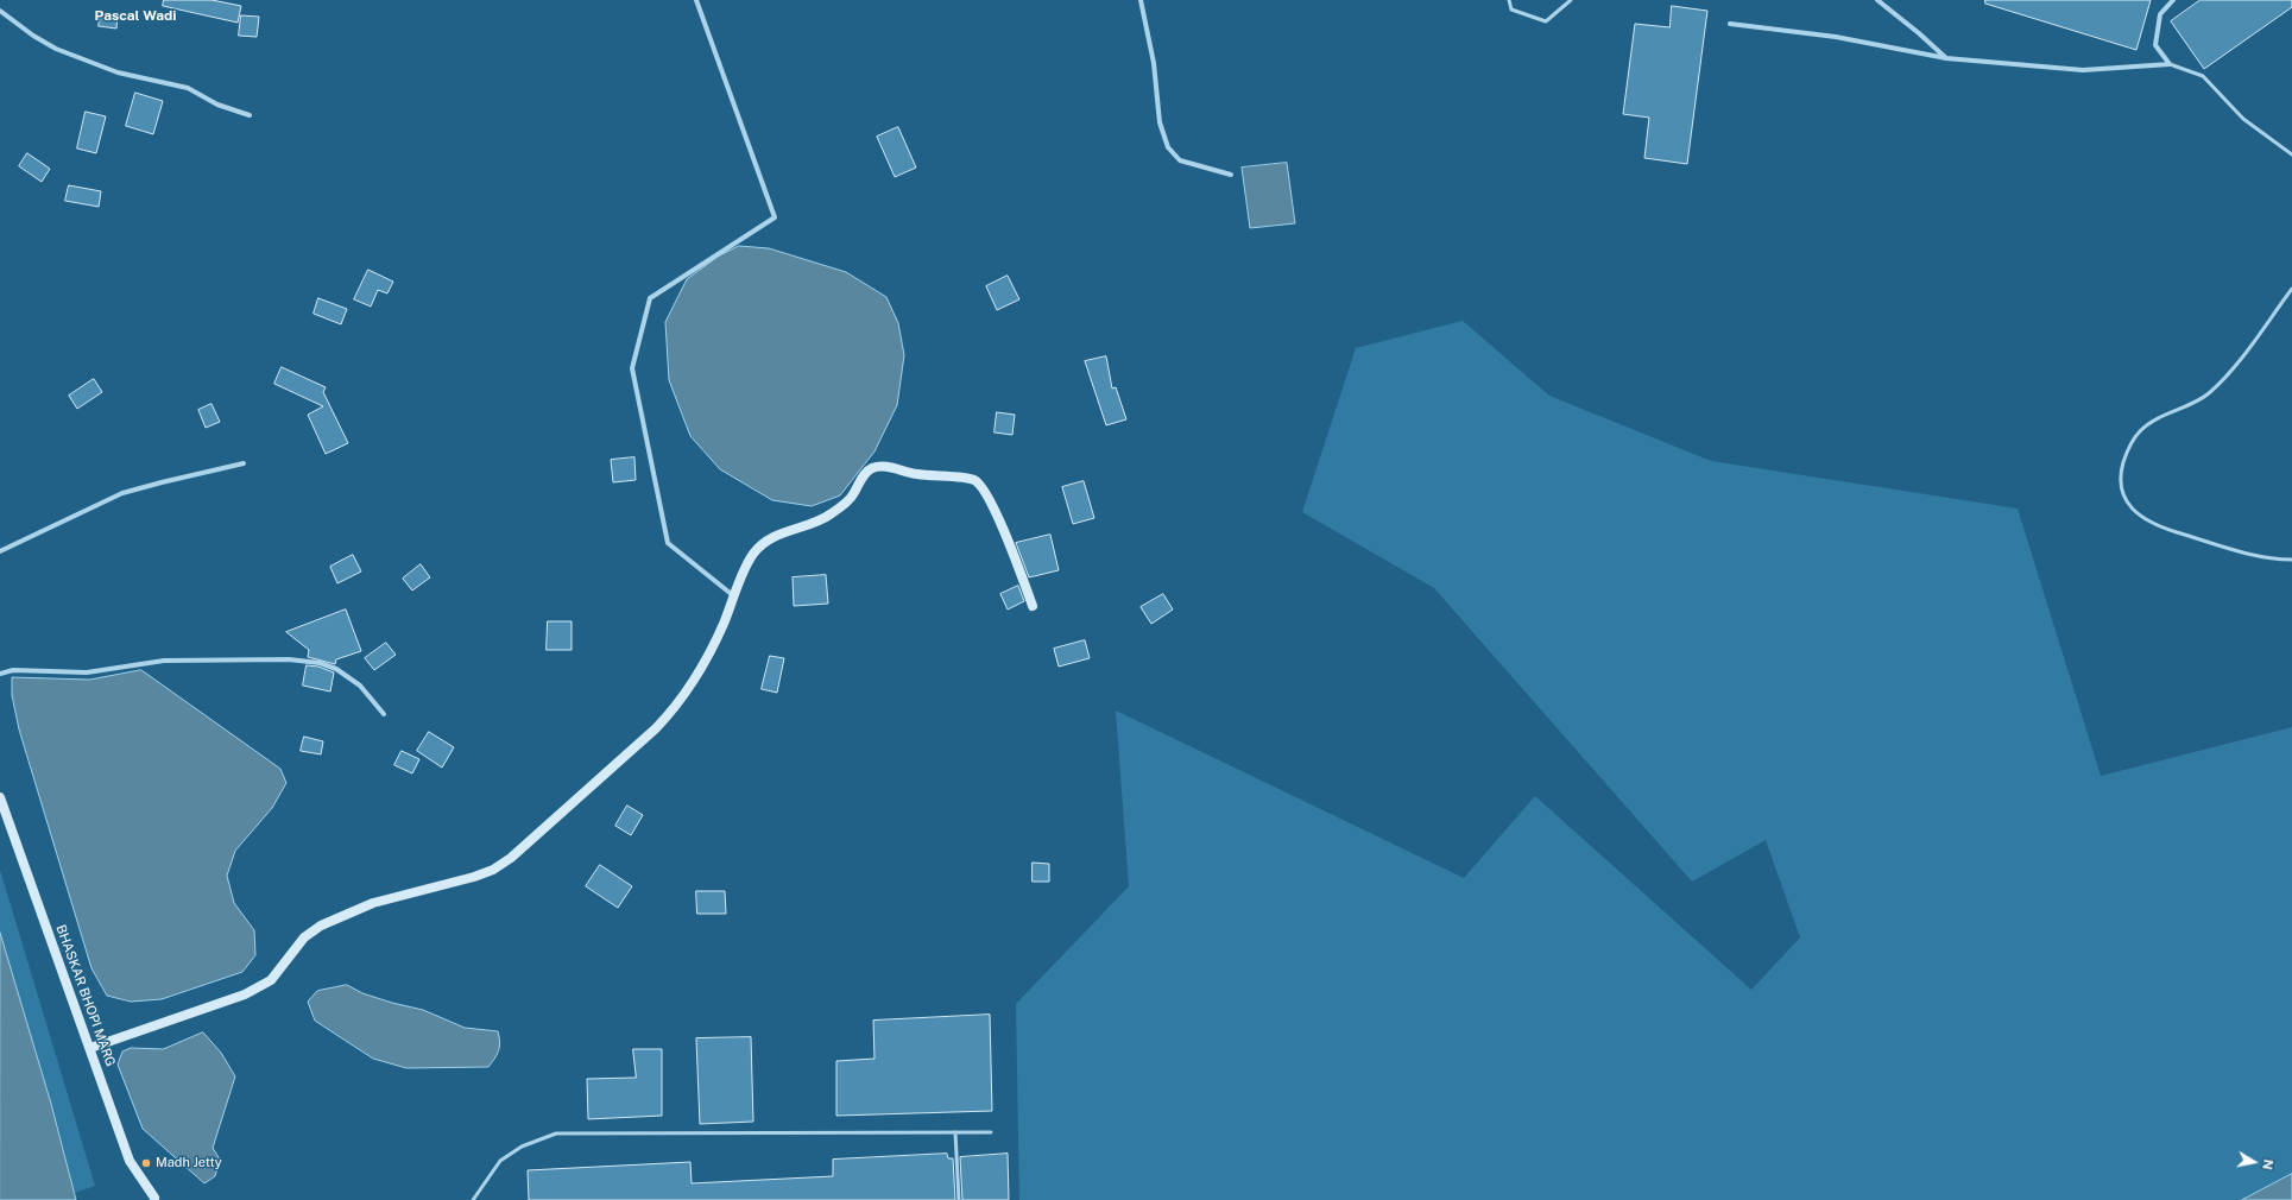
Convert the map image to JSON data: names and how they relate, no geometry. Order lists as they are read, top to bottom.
{
  "streets": {
    "street": ["BHASKAR BHOPI MARG"]
  },
  "districts": ["Pascal Wadi"],
  "places": ["Madh Jetty"],
  "north": "right"
}
